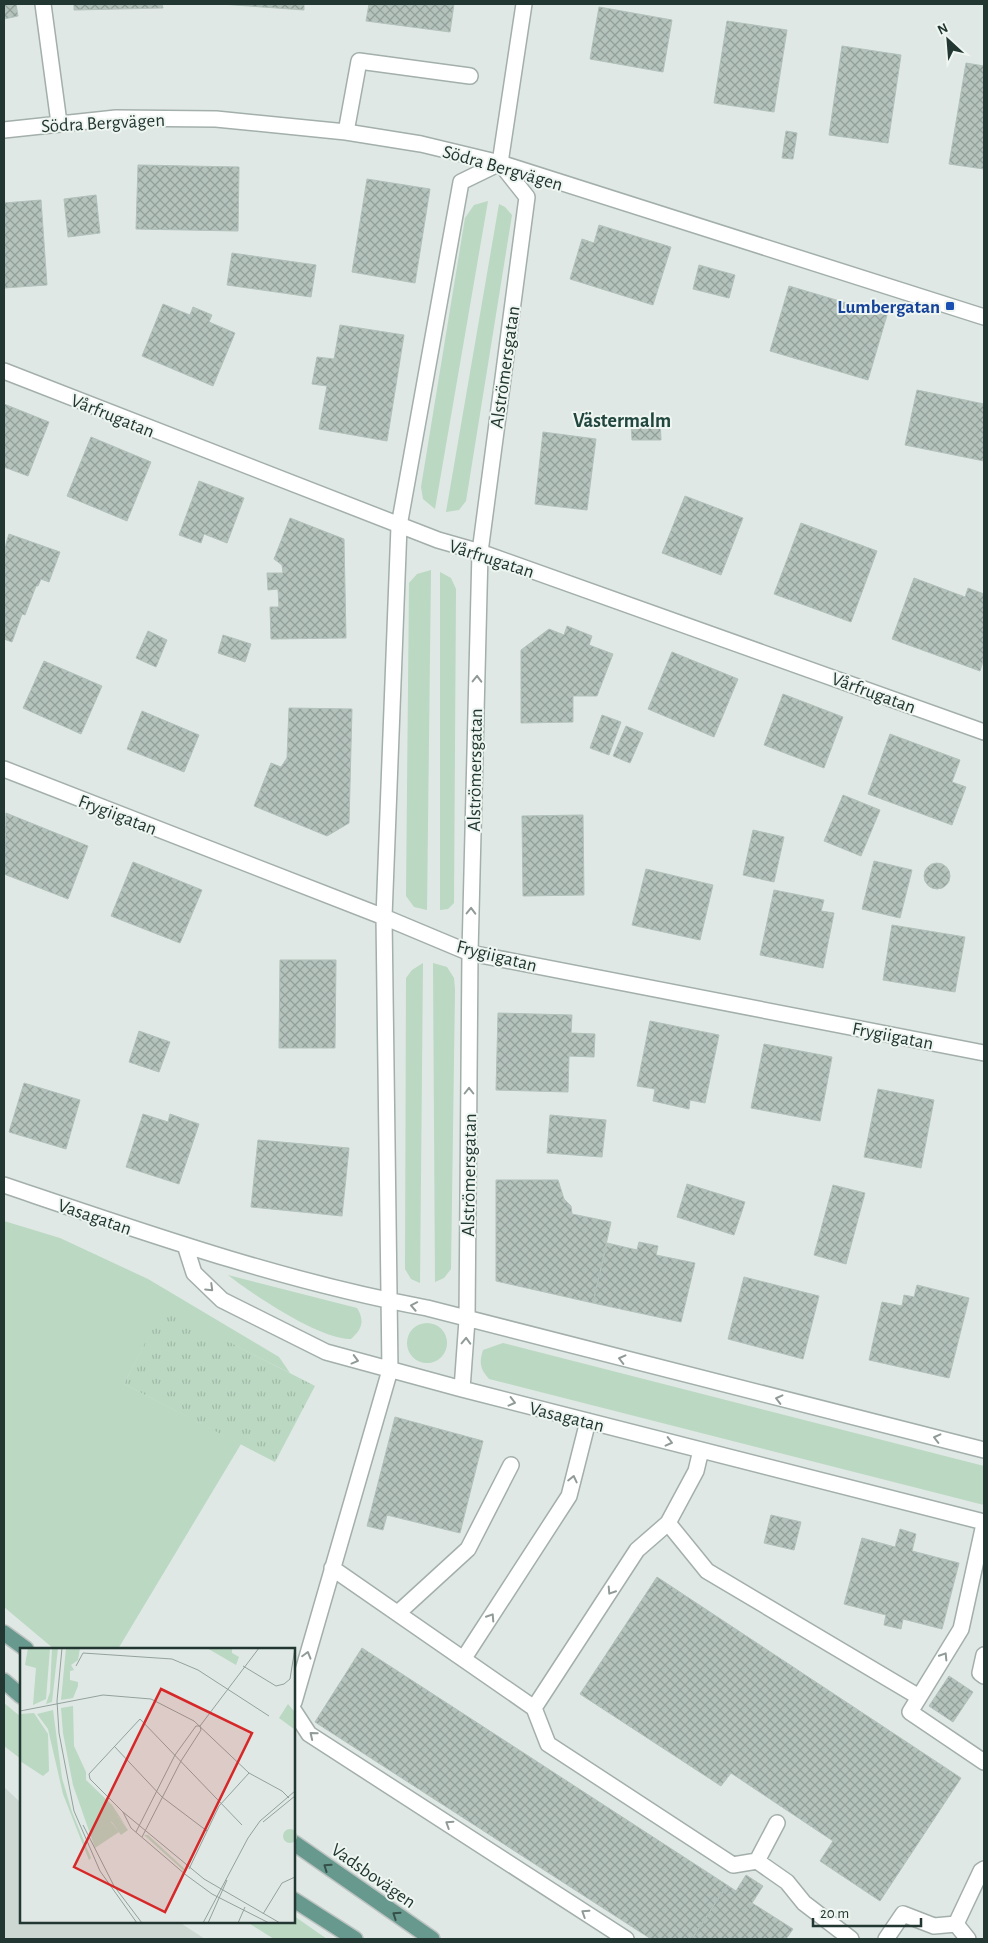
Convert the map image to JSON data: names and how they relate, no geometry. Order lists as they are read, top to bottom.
{
  "streets": {
    "main road": ["Vadsbovägen"],
    "street": [
      "Södra Bergvägen",
      "Alströmersgatan",
      "Vårfrugatan",
      "Frygiigatan",
      "Vasagatan"
    ]
  },
  "crossings": [
    ["Södra Bergvägen", "Alströmersgatan"],
    ["Alströmersgatan", "Vårfrugatan"],
    ["Alströmersgatan", "Frygiigatan"],
    ["Alströmersgatan", "Vasagatan"]
  ],
  "districts": ["Västermalm"],
  "places": {
    "transit": ["Lumbergatan"]
  },
  "scale_bar": "20 m",
  "north": "top left"
}
